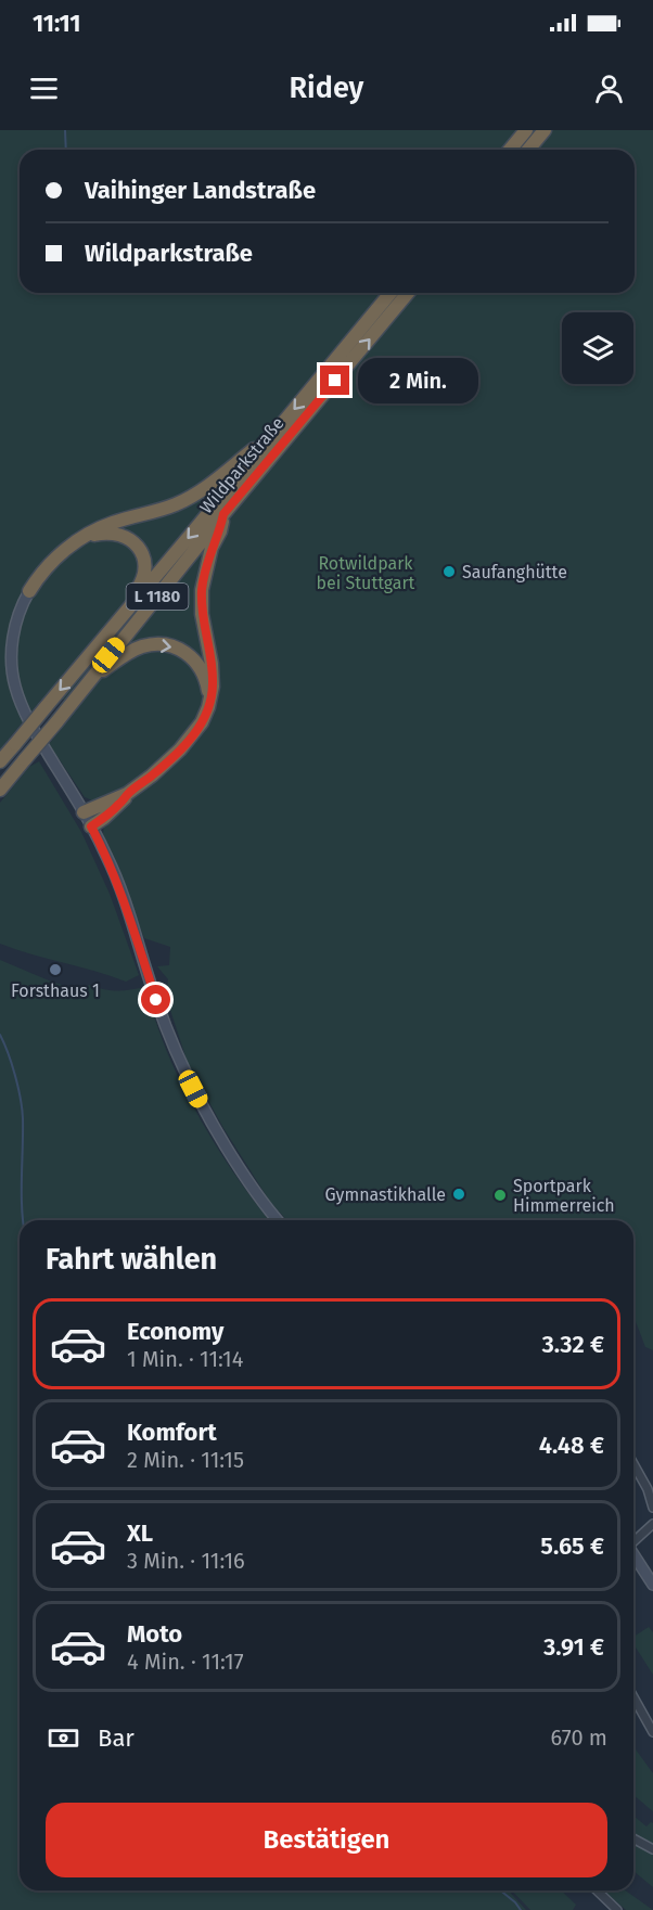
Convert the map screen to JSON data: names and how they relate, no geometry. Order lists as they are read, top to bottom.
{
  "streets": {
    "highway": ["Wildparkstraße", "L 1180"]
  },
  "crossings": [
    ["Wildparkstraße", "L 1180"]
  ],
  "parks": ["Rotwildpark bei Stuttgart"],
  "places": [
    "Saufanghütte",
    "Forsthaus 1",
    "Gymnastikhalle",
    "Sportpark Himmerreich"
  ],
  "page": {
    "status": "11:11",
    "header": "Ridey",
    "banner": ["Vaihinger Landstraße", "Wildparkstraße"],
    "bubble": "2 Min.",
    "heading": "Fahrt wählen",
    "list": [
      {
        "name": "Economy",
        "note": "1 Min. · 11:14",
        "value": "3.32 €"
      },
      {
        "name": "Komfort",
        "note": "2 Min. · 11:15",
        "value": "4.48 €"
      },
      {
        "name": "XL",
        "note": "3 Min. · 11:16",
        "value": "5.65 €"
      },
      {
        "name": "Moto",
        "note": "4 Min. · 11:17",
        "value": "3.91 €"
      }
    ],
    "pay": ["Bar", "670 m"],
    "buttons": "Bestätigen"
  }
}
